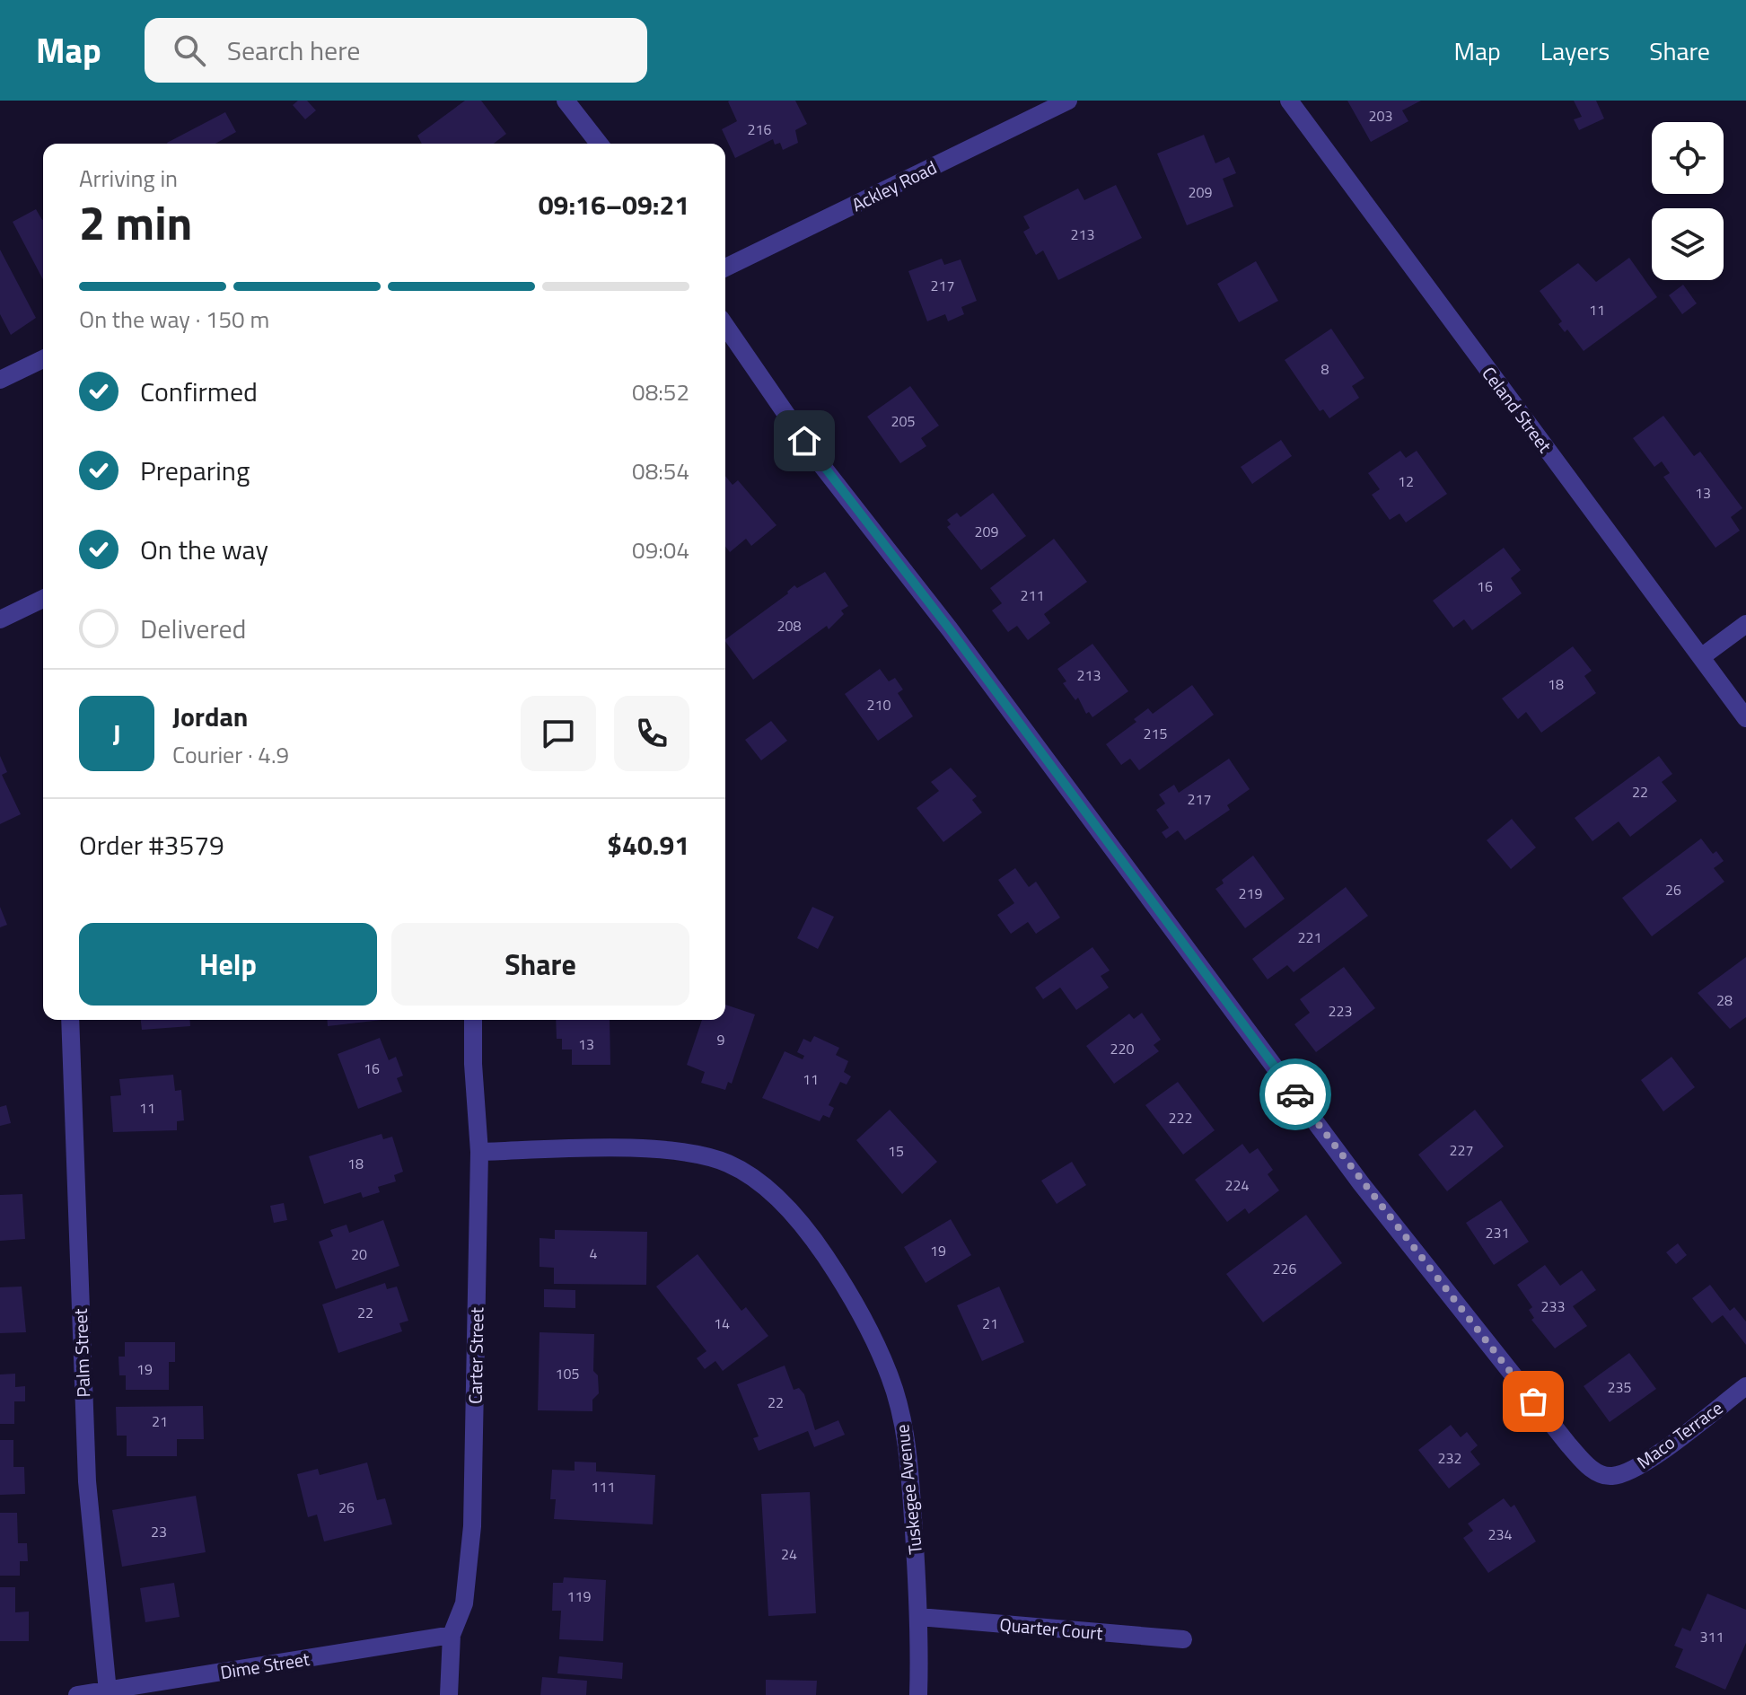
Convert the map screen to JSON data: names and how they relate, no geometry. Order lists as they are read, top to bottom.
{
  "streets": {
    "street": [
      "Ackley Road",
      "Celand Street",
      "Palm Street",
      "Carter Street",
      "Maco Terrace",
      "Tuskegee Avenue",
      "Quarter Court",
      "Dime Street"
    ]
  },
  "crossings": [
    ["Palm Street", "Dime Street"],
    ["Carter Street", "Tuskegee Avenue"],
    ["Carter Street", "Dime Street"],
    ["Tuskegee Avenue", "Quarter Court"]
  ],
  "house_numbers": [
    "203",
    "216",
    "209",
    "213",
    "217",
    "11",
    "8",
    "205",
    "12",
    "13",
    "209",
    "16",
    "211",
    "208",
    "213",
    "18",
    "210",
    "215",
    "22",
    "217",
    "26",
    "219",
    "221",
    "28",
    "223",
    "9",
    "13",
    "220",
    "16",
    "11",
    "11",
    "222",
    "227",
    "15",
    "18",
    "224",
    "231",
    "19",
    "4",
    "20",
    "226",
    "233",
    "22",
    "14",
    "21",
    "19",
    "105",
    "235",
    "22",
    "21",
    "232",
    "111",
    "26",
    "23",
    "234",
    "24",
    "119",
    "311"
  ],
  "page": {
    "header": "Map",
    "search": "Search here",
    "nav": ["Map", "Layers", "Share"],
    "heading": ["2 min", "Arriving in", "09:16–09:21"],
    "panel": [
      "Jordan",
      "Courier · 4.9",
      "Order #3579",
      "$40.91"
    ],
    "bar": "On the way · 150 m",
    "list": [
      ["Confirmed", "08:52"],
      ["Preparing", "08:54"],
      ["On the way", "09:04"],
      "Delivered"
    ],
    "round": "J",
    "buttons": ["Help", "Share"]
  }
}
